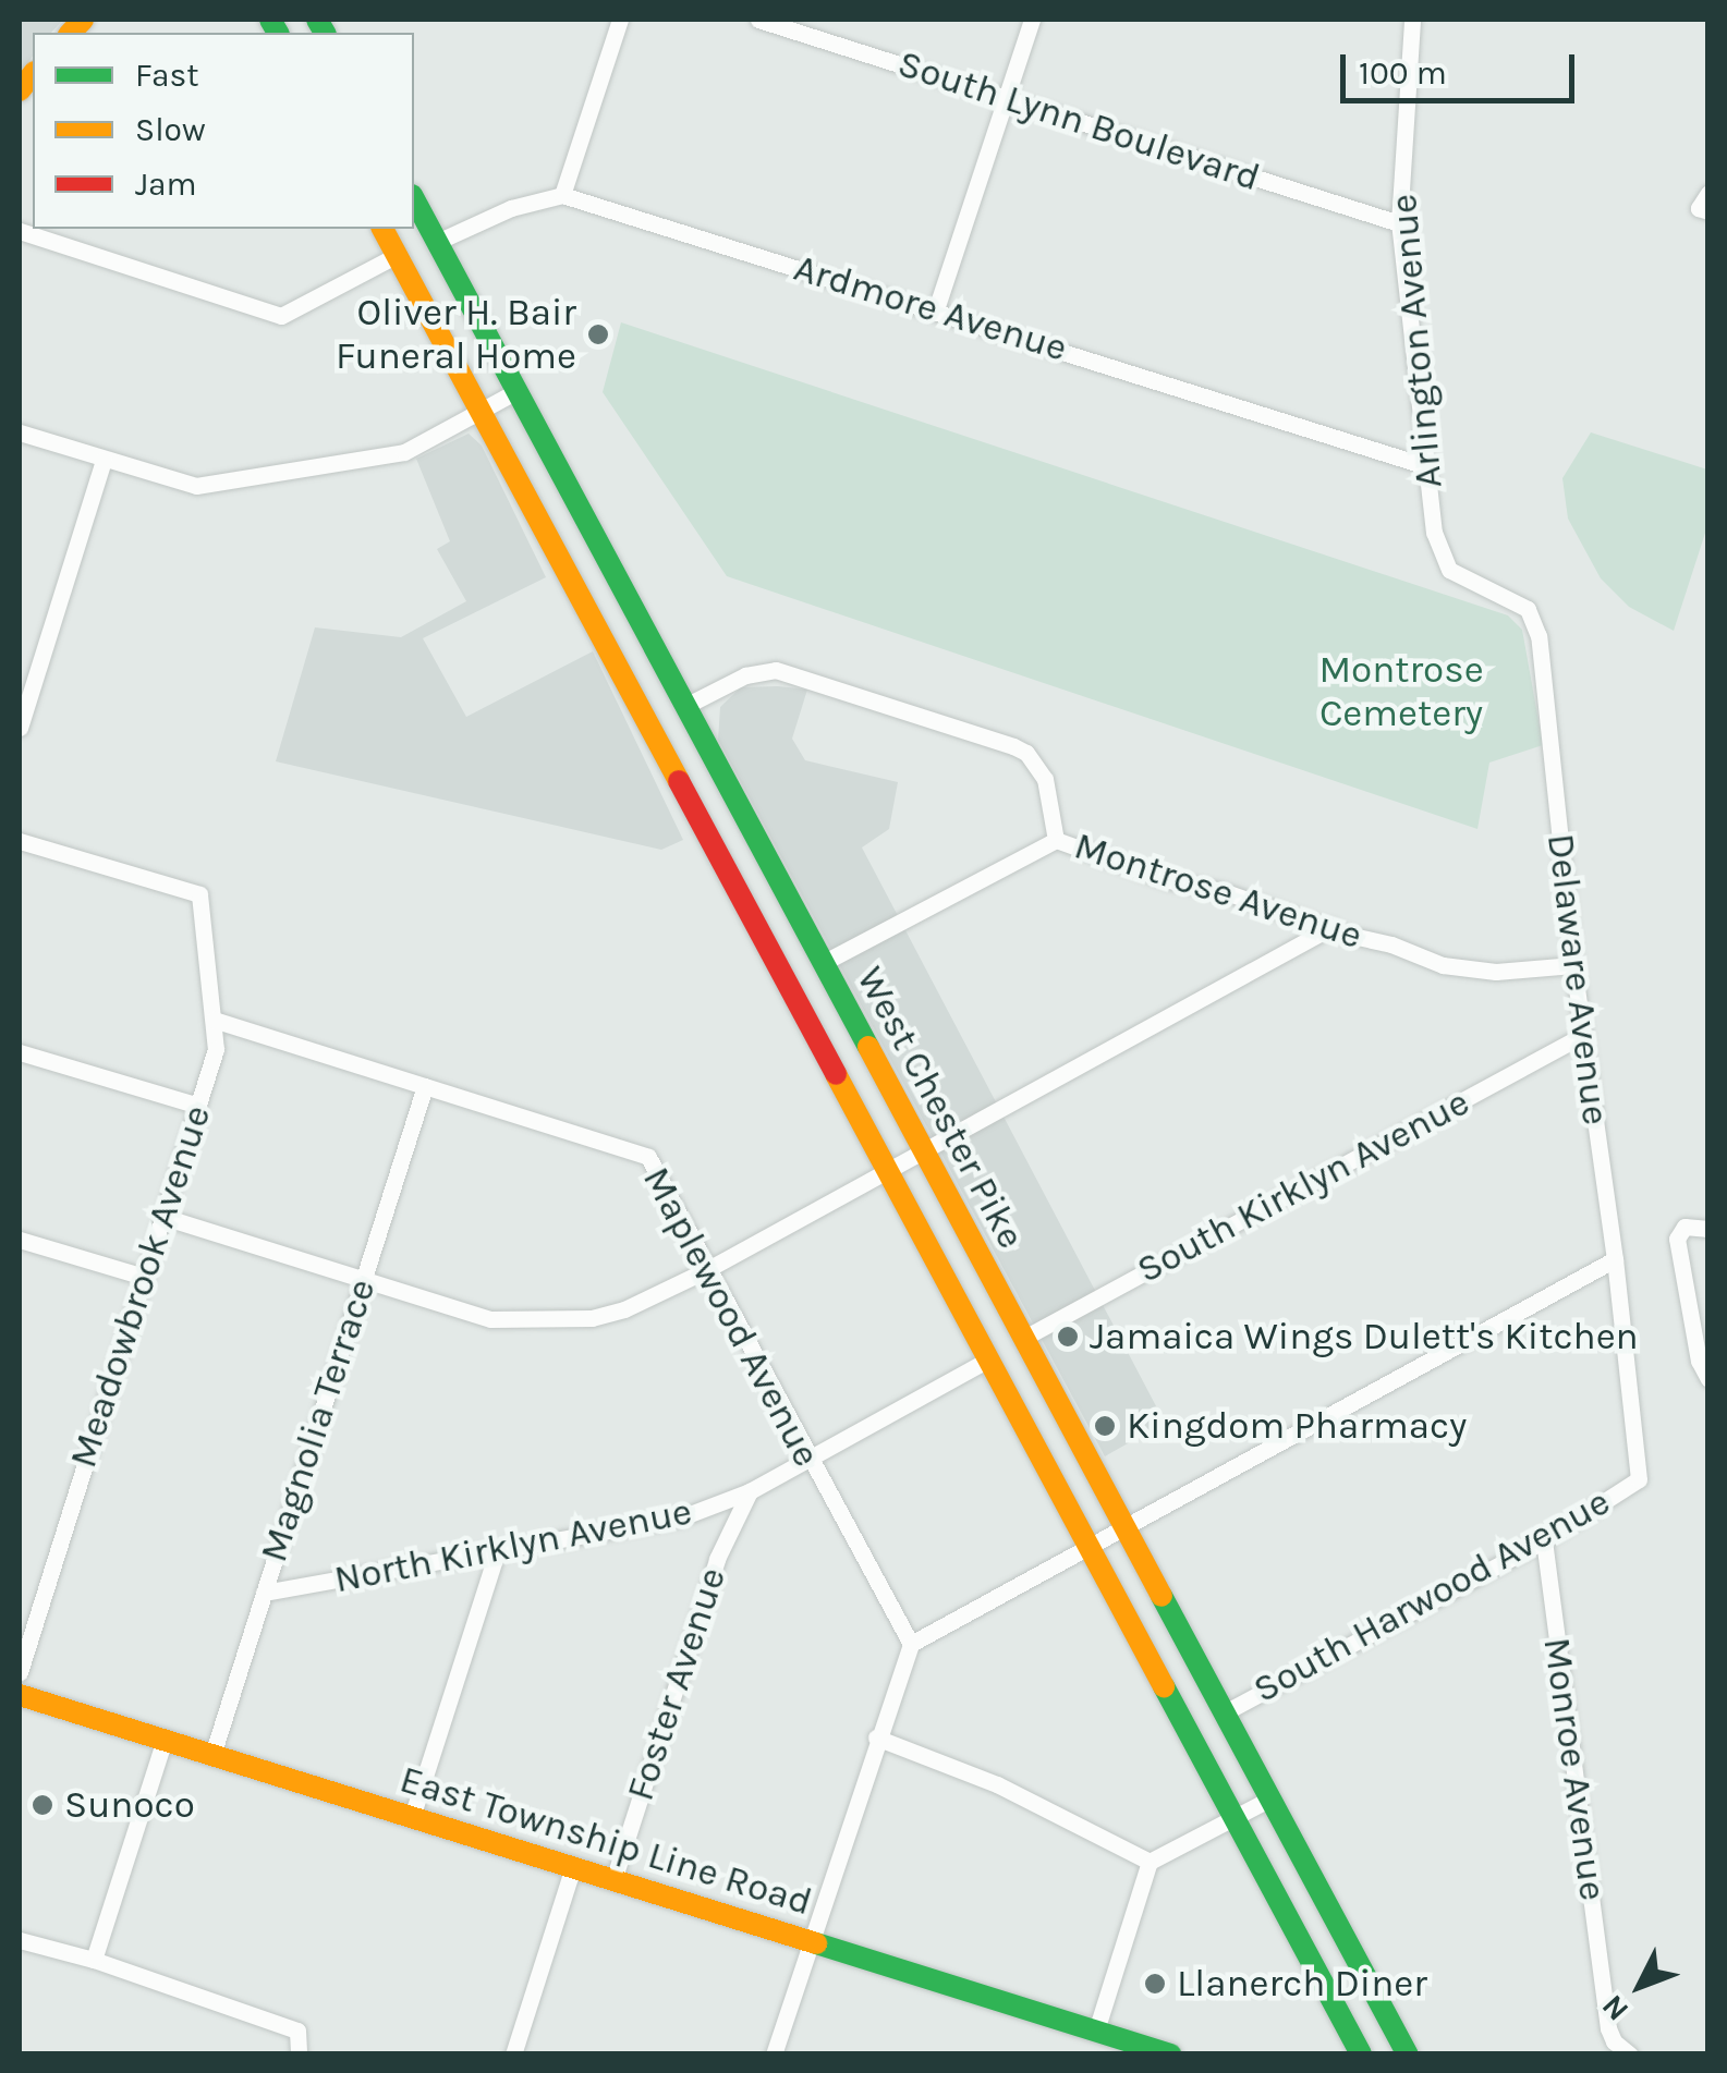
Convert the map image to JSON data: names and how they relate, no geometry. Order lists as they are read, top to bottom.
{
  "streets": {
    "main road": ["West Chester Pike", "East Township Line Road"],
    "street": [
      "South Lynn Boulevard",
      "Ardmore Avenue",
      "Arlington Avenue",
      "Montrose Avenue",
      "Delaware Avenue",
      "South Kirklyn Avenue",
      "Meadowbrook Avenue",
      "Maplewood Avenue",
      "Magnolia Terrace",
      "North Kirklyn Avenue",
      "South Harwood Avenue",
      "Foster Avenue",
      "Monroe Avenue"
    ]
  },
  "crossings": [
    ["South Lynn Boulevard", "Arlington Avenue"],
    ["Ardmore Avenue", "Arlington Avenue"],
    ["Arlington Avenue", "Delaware Avenue"],
    ["Montrose Avenue", "Delaware Avenue"],
    ["Montrose Avenue", "West Chester Pike"],
    ["Delaware Avenue", "South Kirklyn Avenue"],
    ["Delaware Avenue", "South Harwood Avenue"],
    ["West Chester Pike", "South Kirklyn Avenue"],
    ["West Chester Pike", "North Kirklyn Avenue"],
    ["West Chester Pike", "South Harwood Avenue"],
    ["Meadowbrook Avenue", "Maplewood Avenue"],
    ["Maplewood Avenue", "Magnolia Terrace"],
    ["Maplewood Avenue", "North Kirklyn Avenue"],
    ["Magnolia Terrace", "North Kirklyn Avenue"],
    ["Magnolia Terrace", "East Township Line Road"],
    ["North Kirklyn Avenue", "Foster Avenue"],
    ["South Harwood Avenue", "Monroe Avenue"],
    ["Foster Avenue", "East Township Line Road"]
  ],
  "parks": ["Montrose Cemetery"],
  "places": [
    "Oliver H. Bair Funeral Home",
    "Jamaica Wings Dulett's Kitchen",
    "Kingdom Pharmacy",
    "Sunoco",
    "Llanerch Diner"
  ],
  "legend": ["Fast", "Slow", "Jam"],
  "scale_bar": "100 m",
  "north": "bottom left"
}
